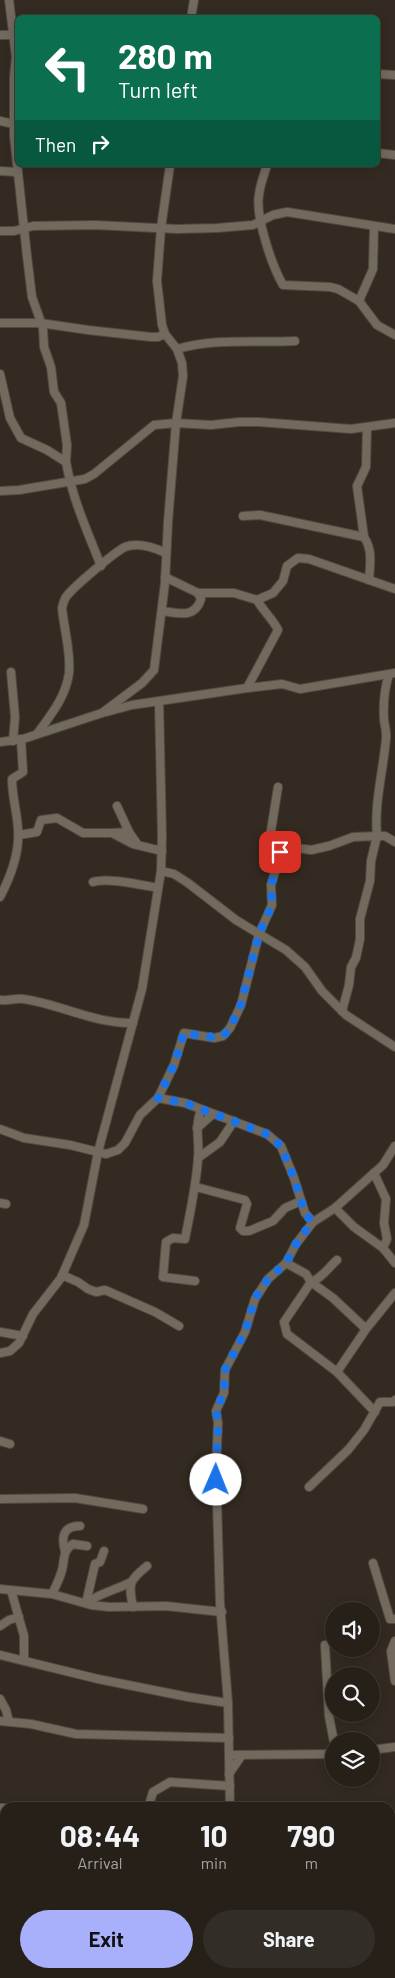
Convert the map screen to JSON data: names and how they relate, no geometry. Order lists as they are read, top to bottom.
{
  "page": {
    "turn": ["280 m", "Turn left"],
    "then": "Then",
    "eta": [
      "08:44",
      "Arrival",
      "10",
      "min",
      "790",
      "m"
    ],
    "buttons": ["Exit", "Share"]
  }
}
